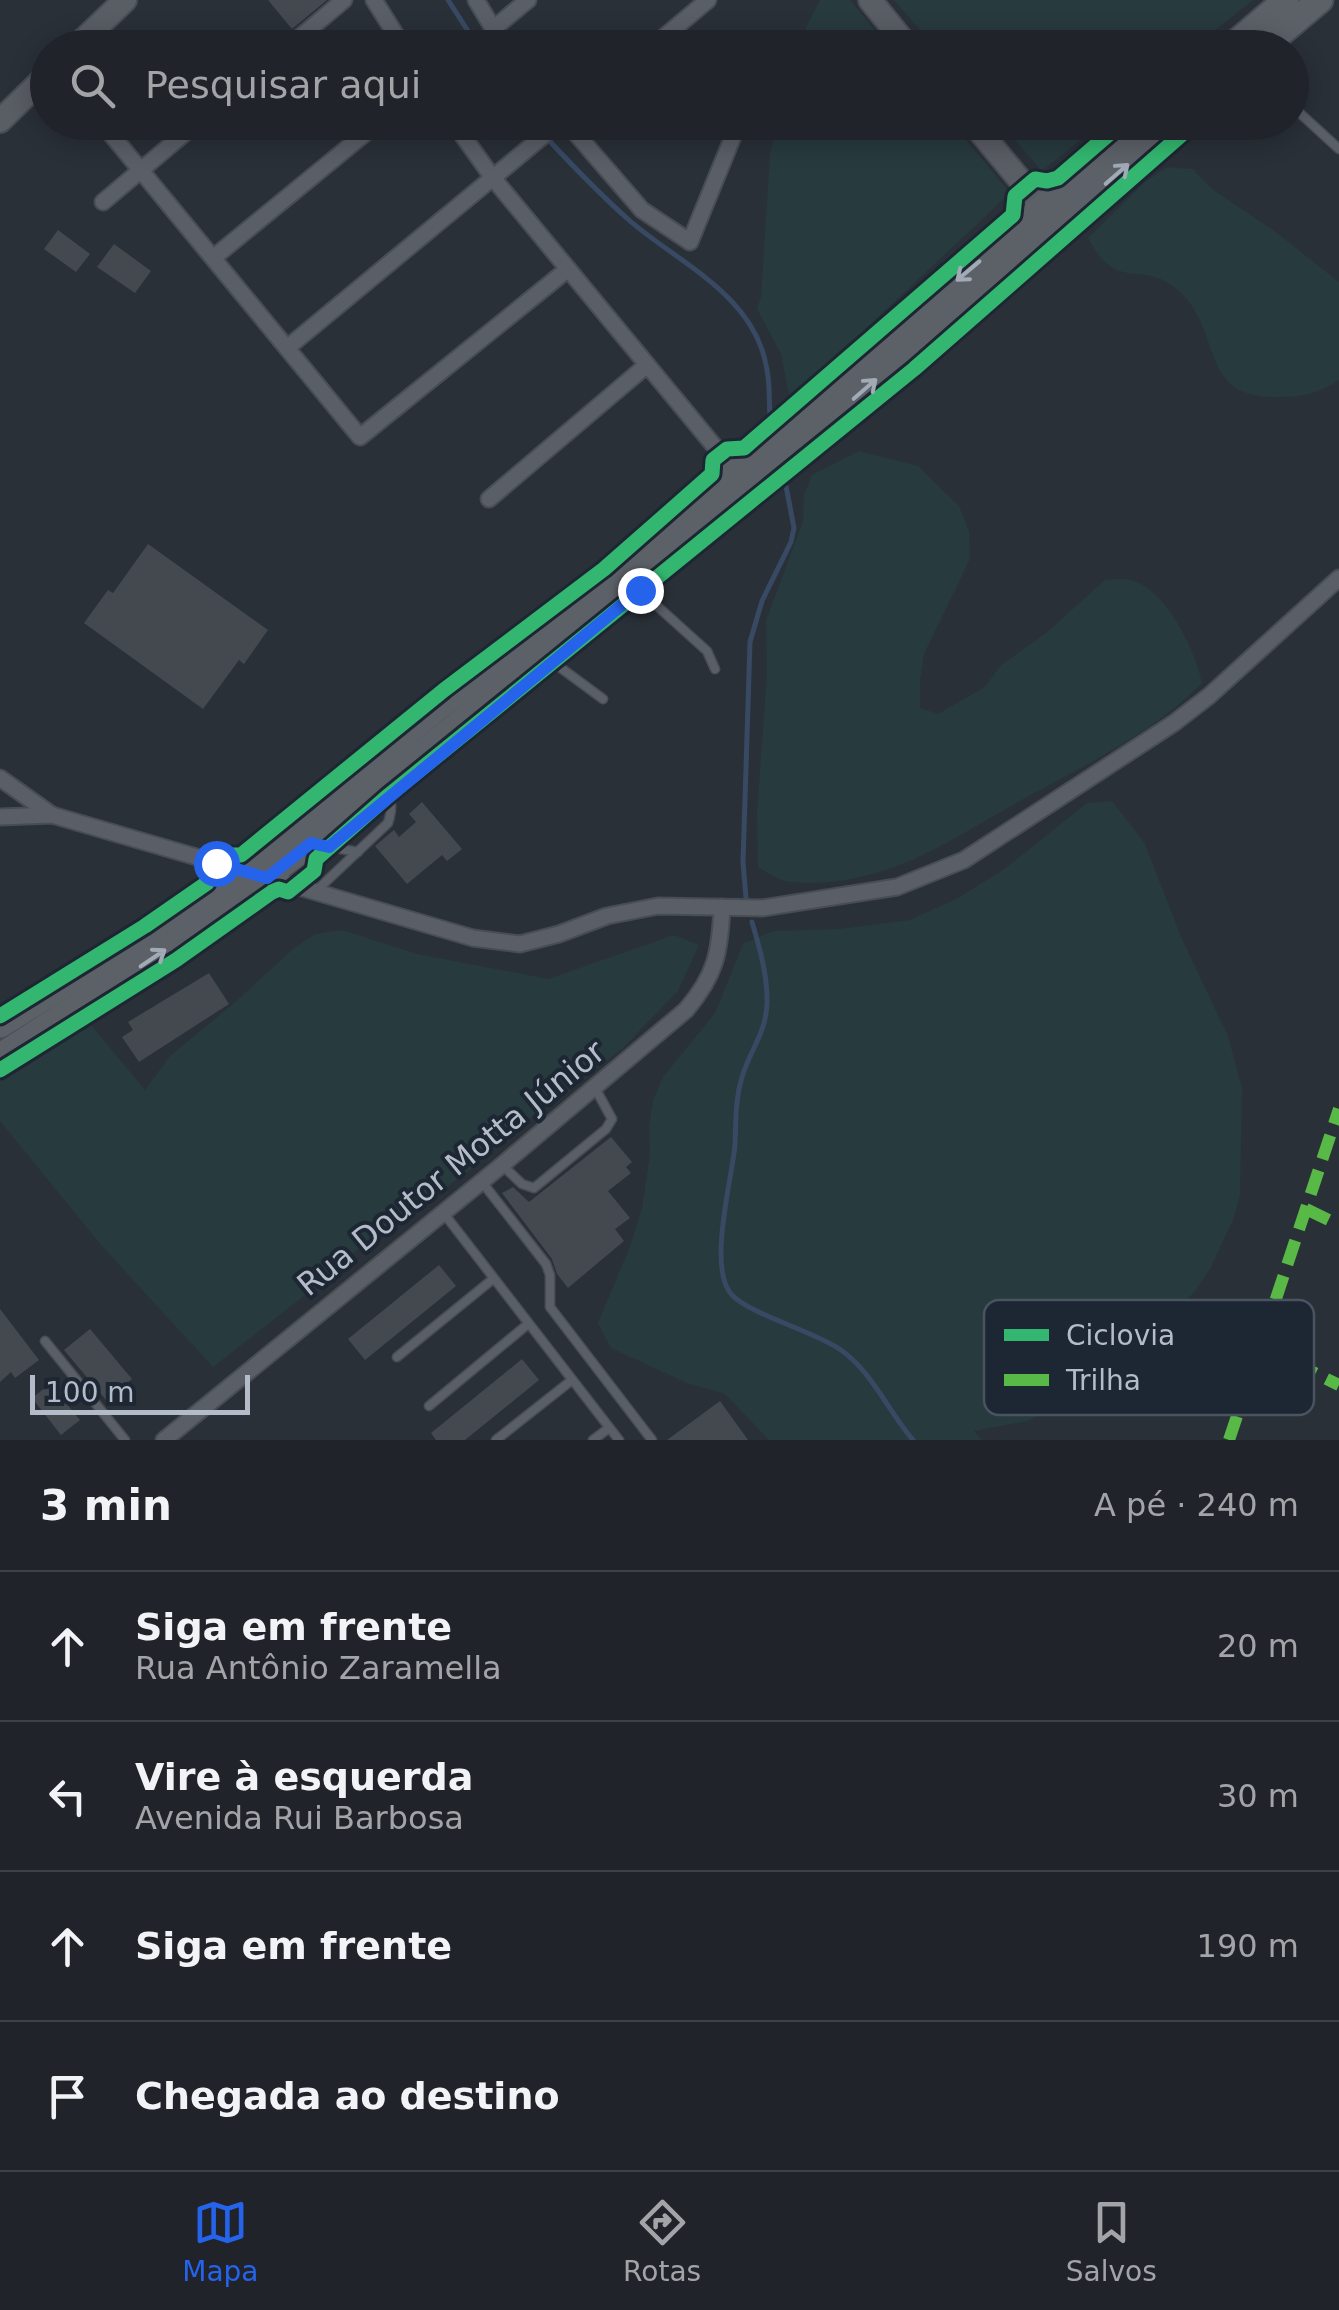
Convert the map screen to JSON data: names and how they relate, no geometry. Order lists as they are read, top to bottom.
{
  "streets": {
    "street": ["Rua Doutor Motta Júnior"]
  },
  "legend": ["Ciclovia", "Trilha"],
  "scale_bar": "100 m",
  "page": {
    "search": "Pesquisar aqui",
    "scale": "100 m",
    "heading": ["3 min", "A pé · 240 m"],
    "list": [
      ["Siga em frente", "Rua Antônio Zaramella", "20 m"],
      ["Vire à esquerda", "Avenida Rui Barbosa", "30 m"],
      ["Siga em frente", "190 m"],
      "Chegada ao destino"
    ],
    "nav": ["Mapa", "Rotas", "Salvos"]
  }
}
